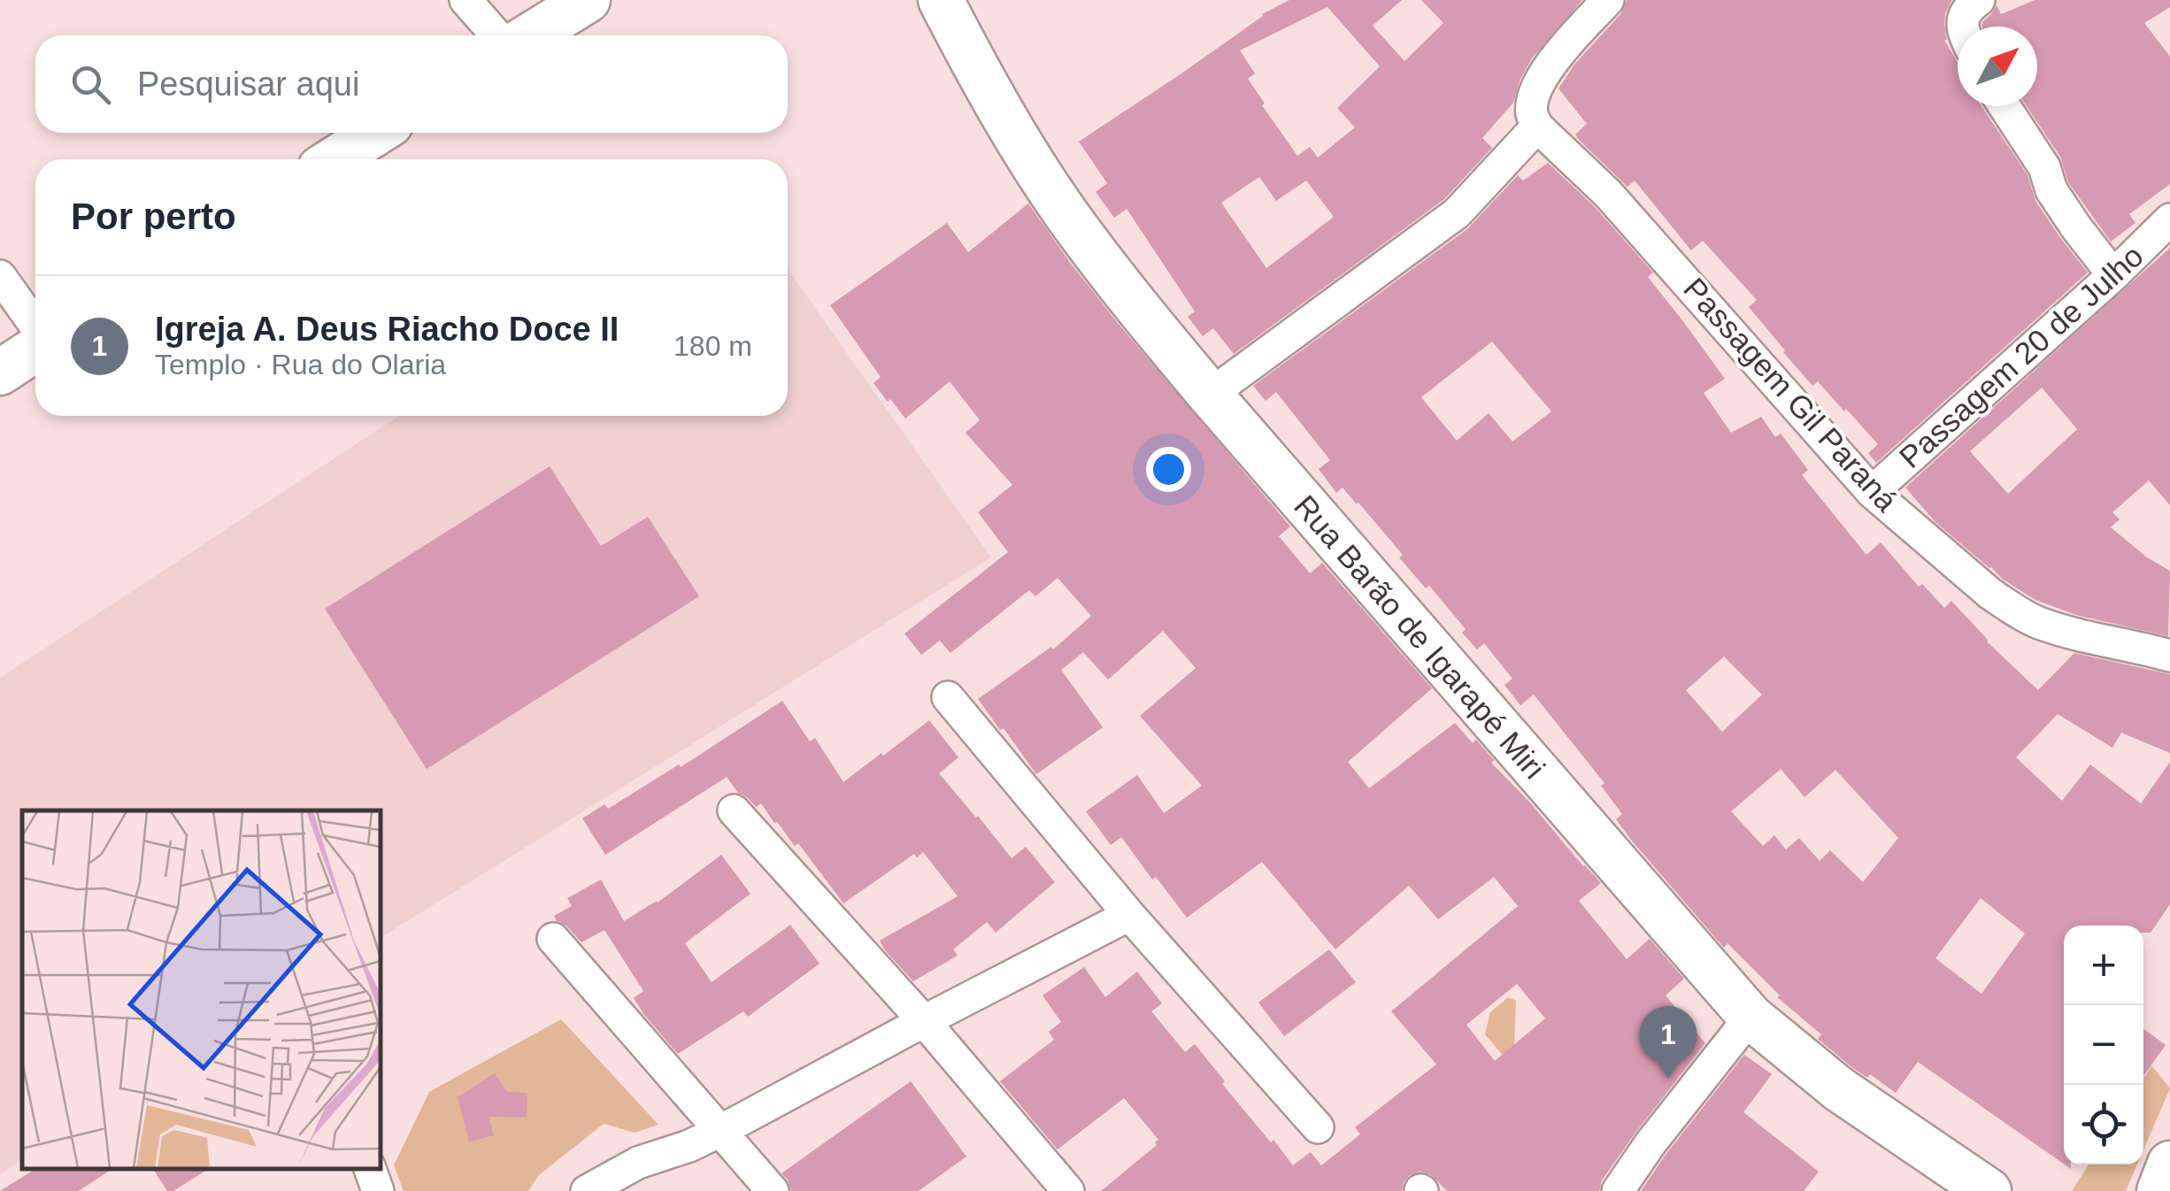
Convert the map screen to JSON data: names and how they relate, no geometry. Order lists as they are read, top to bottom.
{
  "streets": {
    "street": ["Passagem 20 de Julho", "Passagem Gil Paraná", "Rua Barão de Igarapé Miri"]
  },
  "crossings": [
    ["Passagem 20 de Julho", "Passagem Gil Paraná"]
  ],
  "north": "top right",
  "page": {
    "search": "Pesquisar aqui",
    "heading": "Por perto",
    "list": [
      {
        "mark": "1",
        "name": "Igreja A. Deus Riacho Doce II",
        "note": "Templo · Rua do Olaria",
        "value": "180 m"
      }
    ],
    "map_buttons": ["+", "−"],
    "pins": "1"
  }
}
